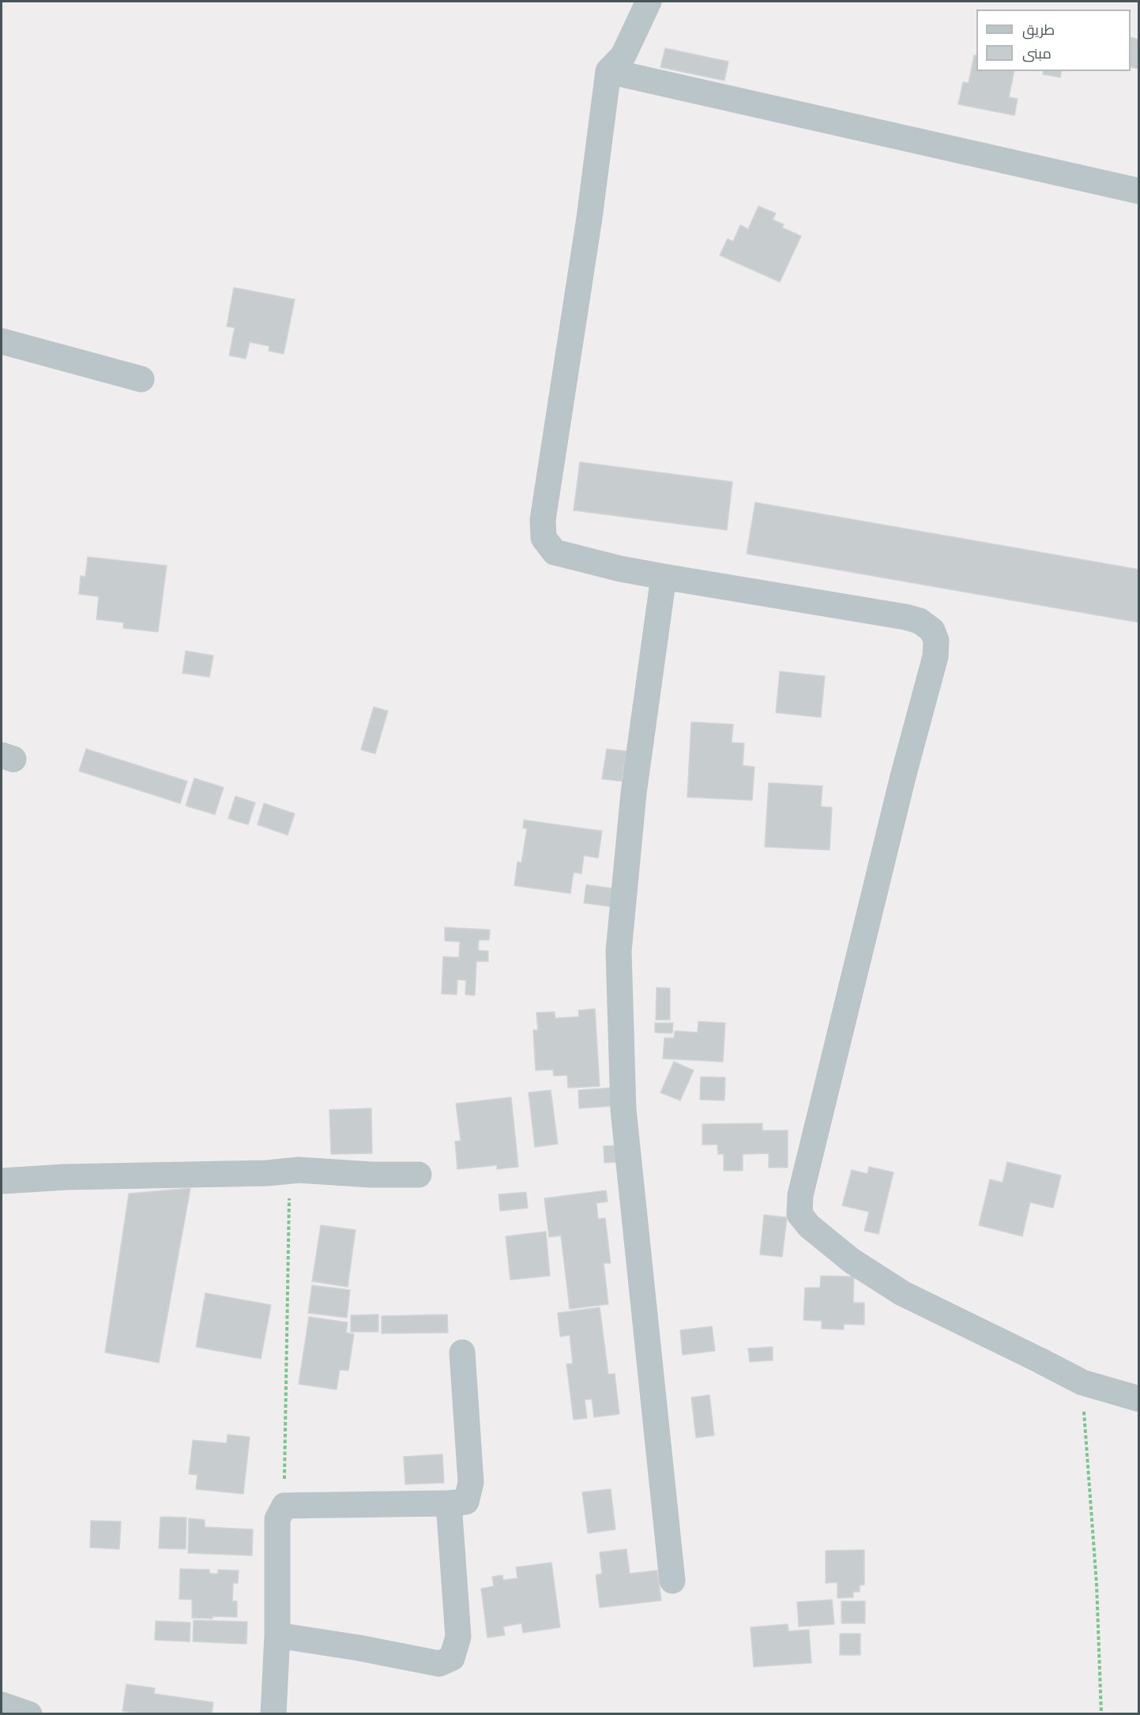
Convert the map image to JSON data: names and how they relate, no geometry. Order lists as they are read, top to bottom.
{
  "legend": ["طريق", "مبنى"]
}
